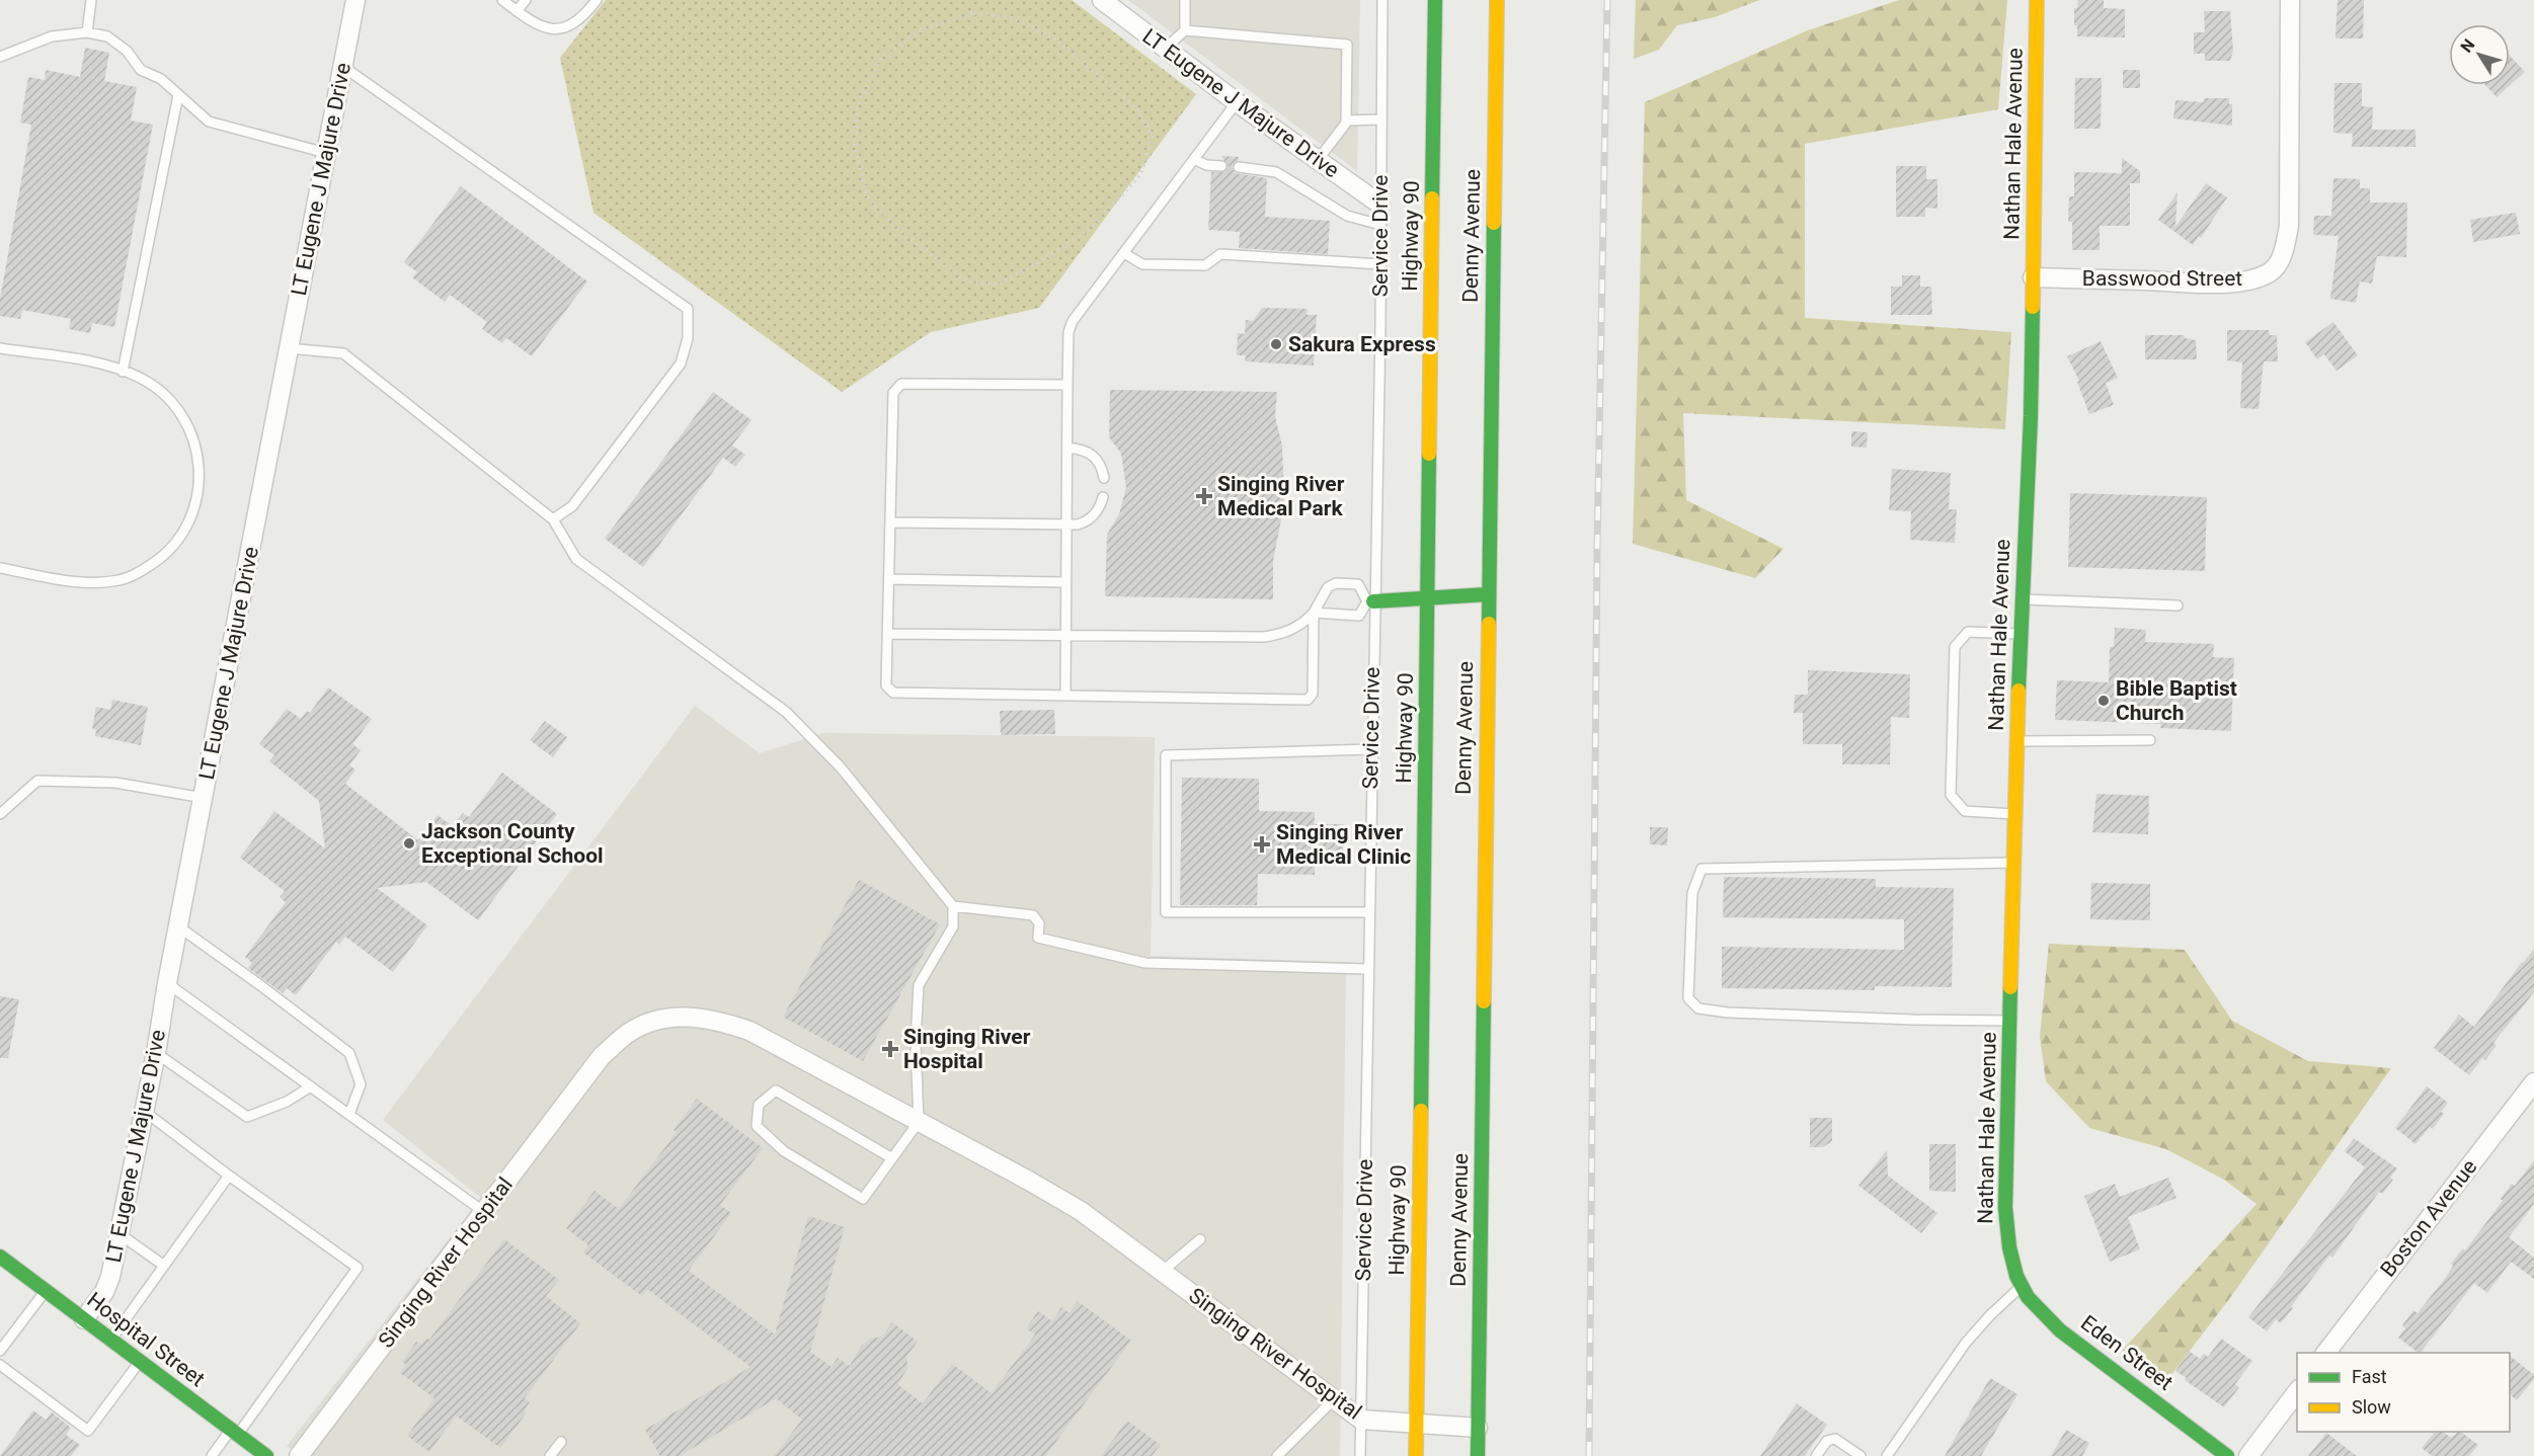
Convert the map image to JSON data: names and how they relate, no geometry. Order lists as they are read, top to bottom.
{
  "streets": {
    "main road": [
      "Nathan Hale Avenue",
      "Highway 90",
      "Denny Avenue",
      "Hospital Street",
      "Eden Street"
    ],
    "street": [
      "LT Eugene J Majure Drive",
      "Basswood Street",
      "Boston Avenue",
      "Singing River Hospital"
    ],
    "lane": ["Service Drive"]
  },
  "crossings": [
    ["LT Eugene J Majure Drive", "Service Drive"],
    ["LT Eugene J Majure Drive", "Hospital Street"],
    ["Nathan Hale Avenue", "Basswood Street"],
    ["Nathan Hale Avenue", "Eden Street"],
    ["Service Drive", "Singing River Hospital"],
    ["Highway 90", "Singing River Hospital"],
    ["Denny Avenue", "Singing River Hospital"]
  ],
  "places": {
    "other": ["Sakura Express", "Bible Baptist Church", "Jackson County Exceptional School"],
    "health": ["Singing River Medical Park", "Singing River Medical Clinic", "Singing River Hospital"]
  },
  "legend": ["Fast", "Slow"],
  "north": "top left"
}
